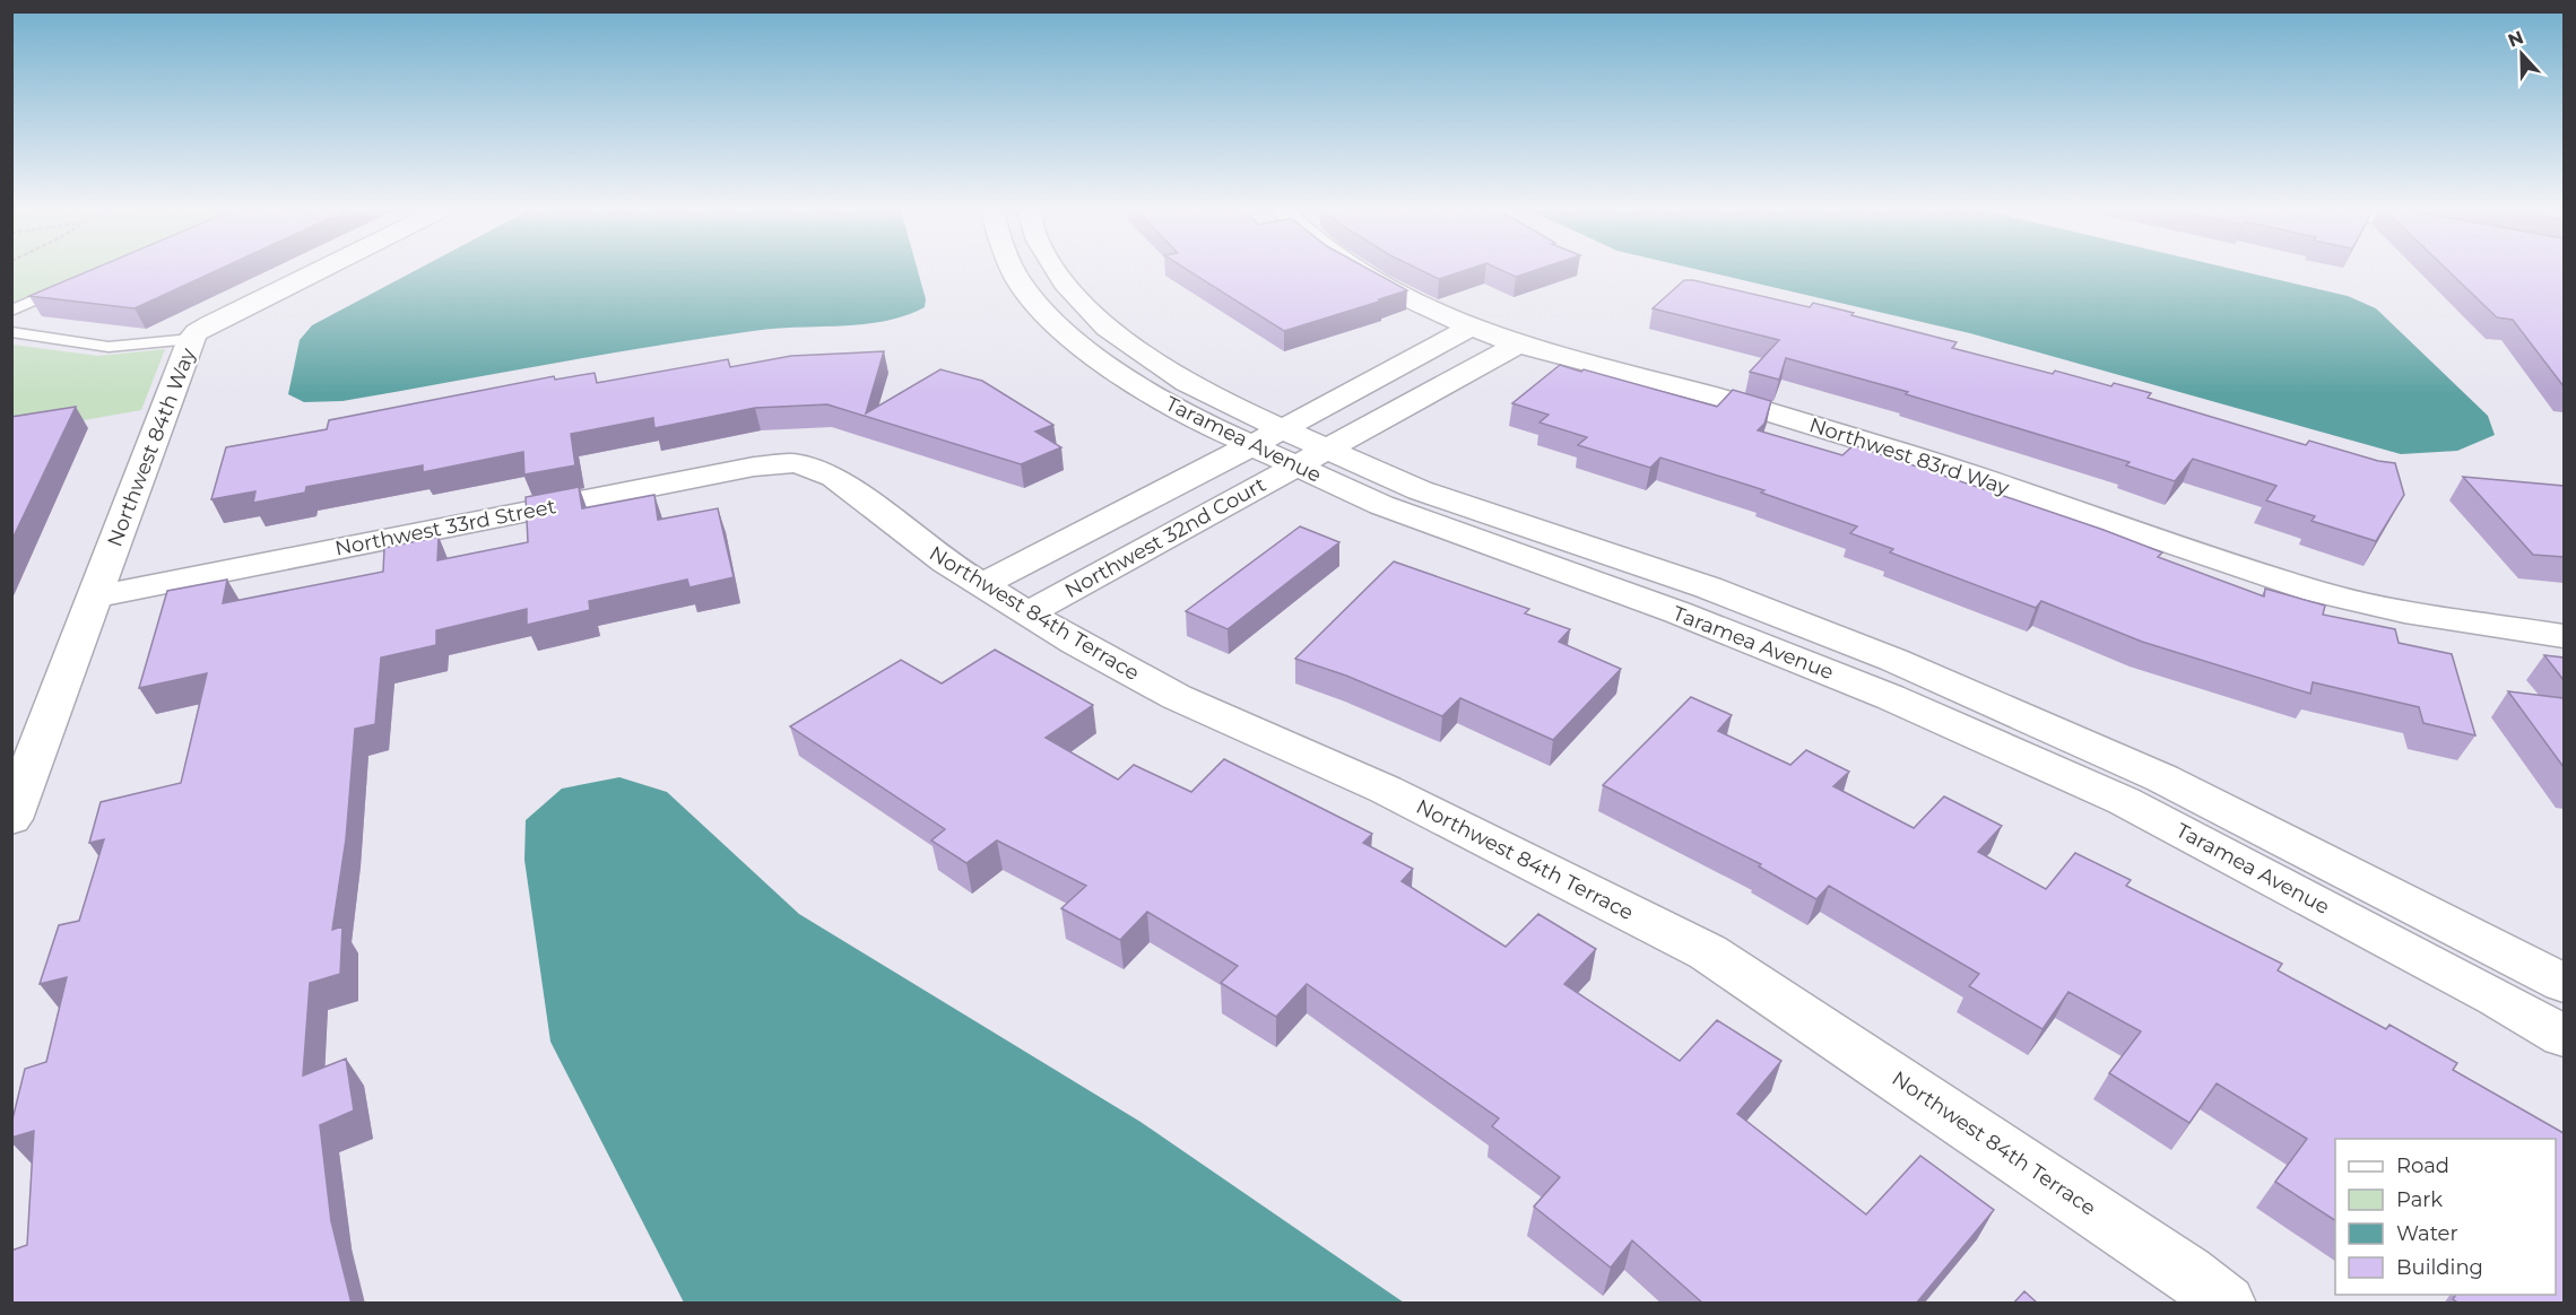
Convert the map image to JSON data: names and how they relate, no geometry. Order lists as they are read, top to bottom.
{
  "streets": {
    "street": [
      "Taramea Avenue",
      "Northwest 84th Way",
      "Northwest 83rd Way",
      "Northwest 33rd Street",
      "Northwest 32nd Court",
      "Northwest 84th Terrace"
    ]
  },
  "crossings": [
    ["Taramea Avenue", "Northwest 32nd Court"],
    ["Northwest 84th Way", "Northwest 33rd Street"],
    ["Northwest 83rd Way", "Northwest 32nd Court"],
    ["Northwest 33rd Street", "Northwest 84th Terrace"],
    ["Northwest 32nd Court", "Northwest 84th Terrace"]
  ],
  "legend": [
    "Road",
    "Park",
    "Water",
    "Building"
  ],
  "north": "top"
}
